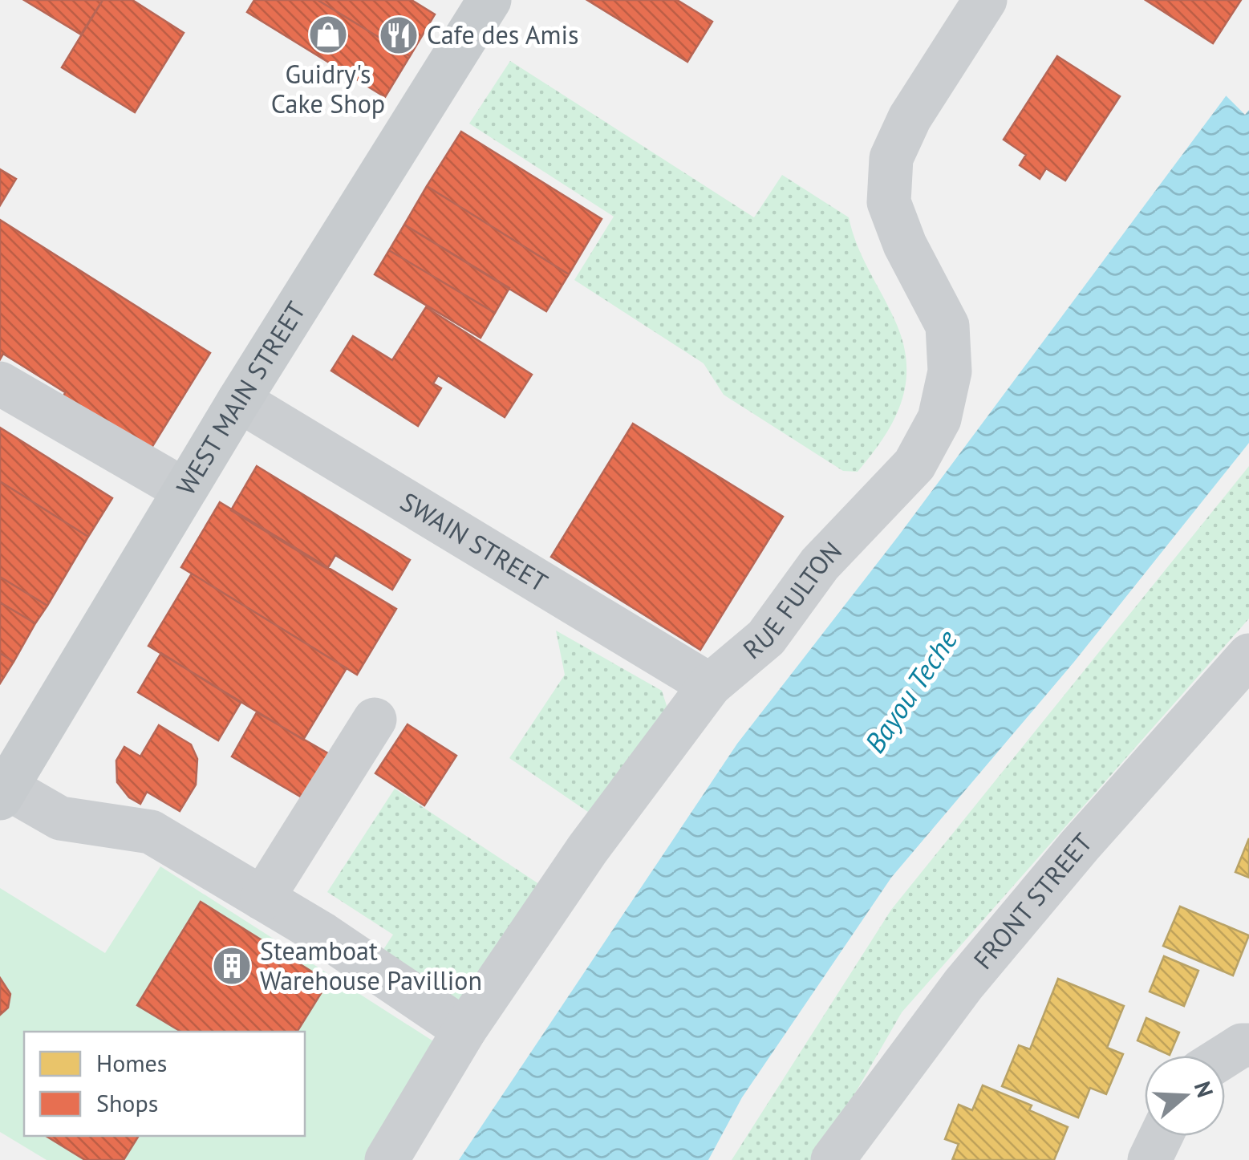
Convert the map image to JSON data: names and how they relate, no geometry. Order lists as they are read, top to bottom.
{
  "streets": {
    "main road": ["WEST MAIN STREET"],
    "street": ["SWAIN STREET", "RUE FULTON", "FRONT STREET"]
  },
  "crossings": [
    ["WEST MAIN STREET", "SWAIN STREET"],
    ["SWAIN STREET", "RUE FULTON"]
  ],
  "water": ["Bayou Teche"],
  "places": {
    "shop": ["Guidry's Cake Shop"],
    "restaurant": ["Cafe des Amis"],
    "building": ["Steamboat Warehouse Pavillion"]
  },
  "legend": ["Homes", "Shops"],
  "north": "right"
}
